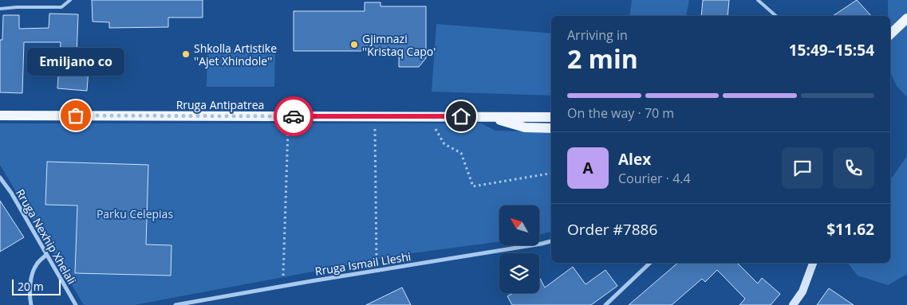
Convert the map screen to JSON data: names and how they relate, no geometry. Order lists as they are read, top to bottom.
{
  "streets": {
    "main road": ["Rruga Antipatrea"],
    "street": ["Rruga Nexhip Xhelali", "Rruga Ismail Lleshi"]
  },
  "parks": ["Parku Celepias"],
  "places": ["Gjimnazi ''Kristaq Capo'", "Shkolla Artistike ''Ajet Xhindole''", "Emiljano co"],
  "scale_bar": "20 m",
  "north": "top left",
  "page": {
    "heading": ["2 min", "Arriving in", "15:49–15:54"],
    "panel": [
      "Alex",
      "Courier · 4.4",
      "Order #7886",
      "$11.62"
    ],
    "bubble": "Emiljano co",
    "bar": "On the way · 70 m",
    "round": "A",
    "scale": "20 m"
  }
}
